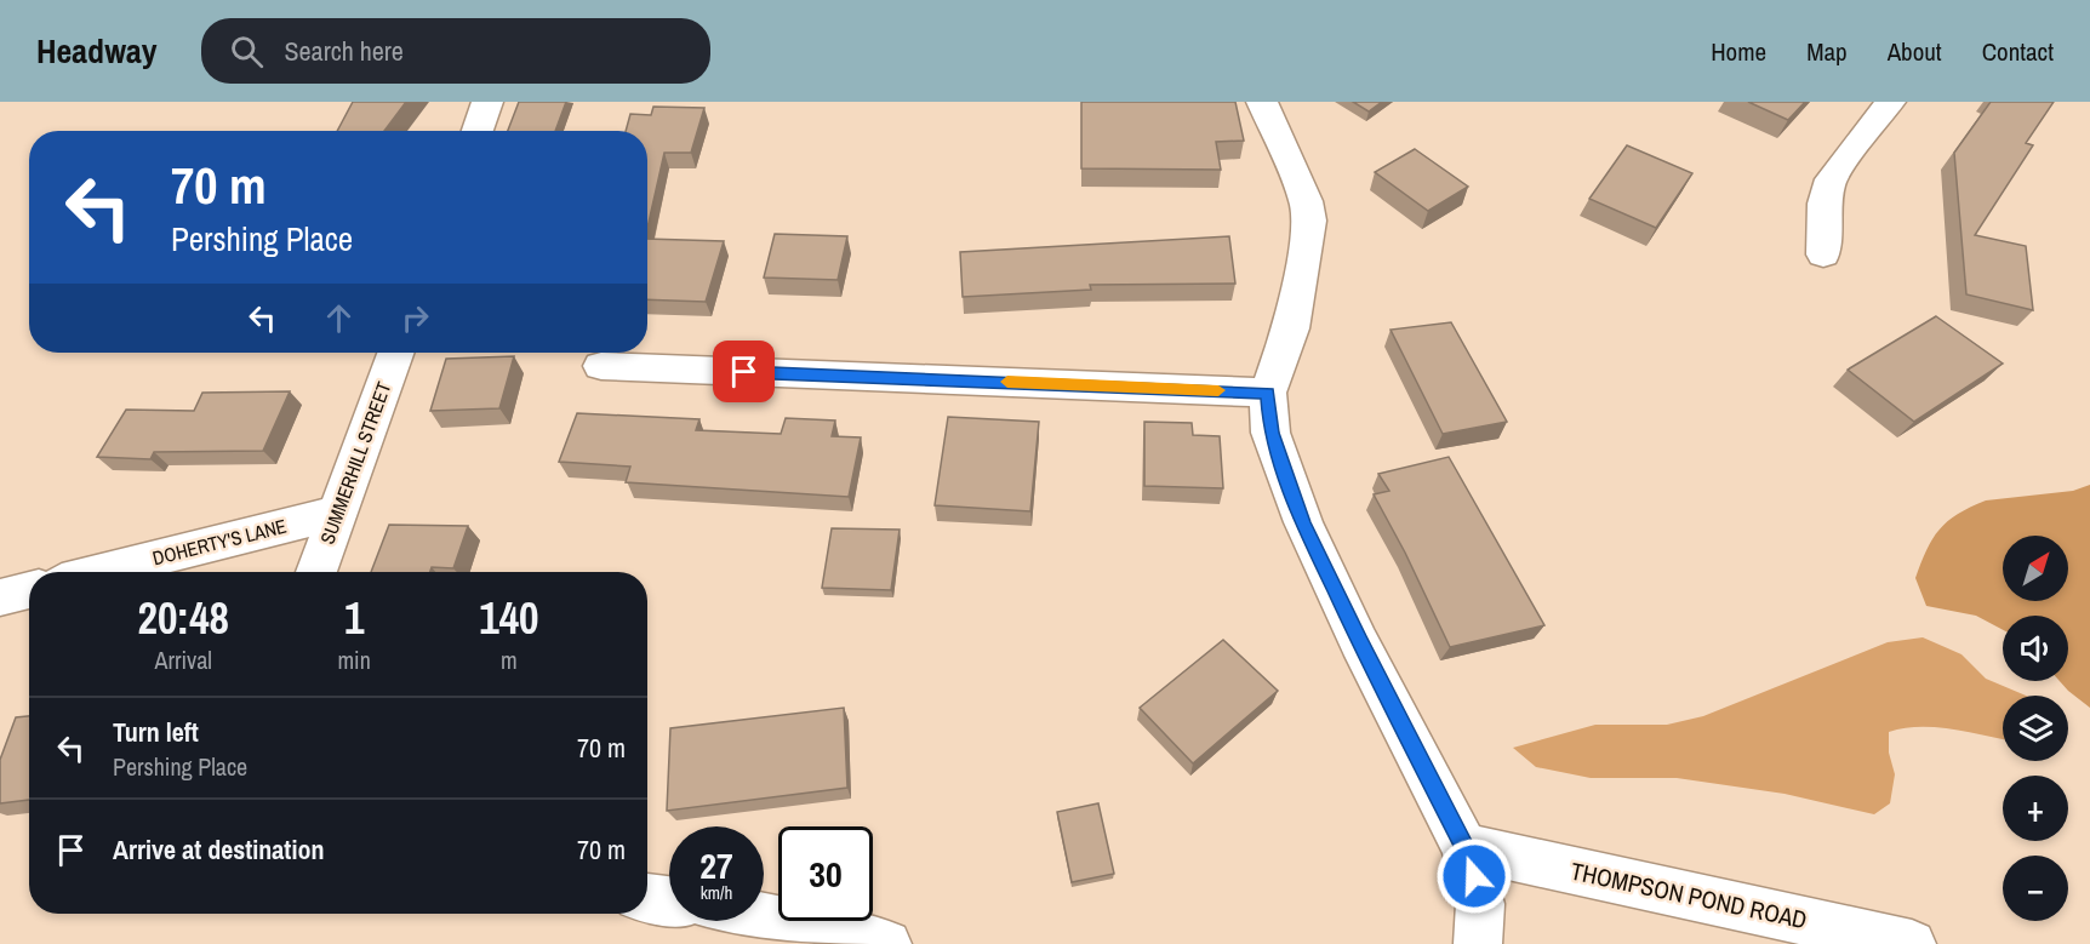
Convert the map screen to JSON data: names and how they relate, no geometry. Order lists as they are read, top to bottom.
{
  "streets": {
    "street": ["SUMMERHILL STREET", "DOHERTY'S LANE", "THOMPSON POND ROAD"]
  },
  "crossings": [
    ["SUMMERHILL STREET", "DOHERTY'S LANE"]
  ],
  "north": "top right",
  "page": {
    "header": "Headway",
    "search": "Search here",
    "nav": [
      "Home",
      "Map",
      "About",
      "Contact"
    ],
    "turn": ["70 m", "Pershing Place"],
    "map_buttons": ["+", "−"],
    "eta": [
      "20:48",
      "Arrival",
      "1",
      "min",
      "140",
      "m"
    ],
    "list": [
      {
        "name": "Turn left",
        "note": "Pershing Place",
        "value": "70 m"
      },
      {
        "name": "Arrive at destination",
        "value": "70 m"
      }
    ],
    "speed": "27 km/h",
    "limit": "30"
  }
}
